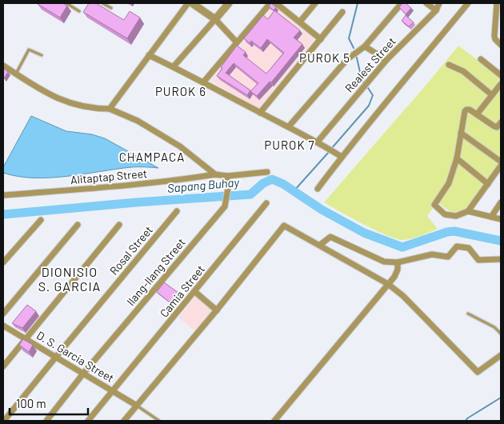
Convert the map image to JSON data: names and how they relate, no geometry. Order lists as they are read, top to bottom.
{
  "streets": {
    "street": [
      "Realest Street",
      "Alitaptap Street",
      "Rosal Street",
      "Ilang-Ilang Street",
      "Camia Street",
      "D. S. Garcia Street"
    ]
  },
  "crossings": [
    ["Alitaptap Street", "Ilang-Ilang Street"],
    ["Rosal Street", "D. S. Garcia Street"],
    ["Ilang-Ilang Street", "D. S. Garcia Street"],
    ["Camia Street", "D. S. Garcia Street"]
  ],
  "districts": [
    "PUROK 5",
    "PUROK 6",
    "PUROK 7",
    "CHAMPACA",
    "DIONISIO S. GARCIA"
  ],
  "water": ["Sapang Buhay"],
  "scale_bar": "100 m"
}
